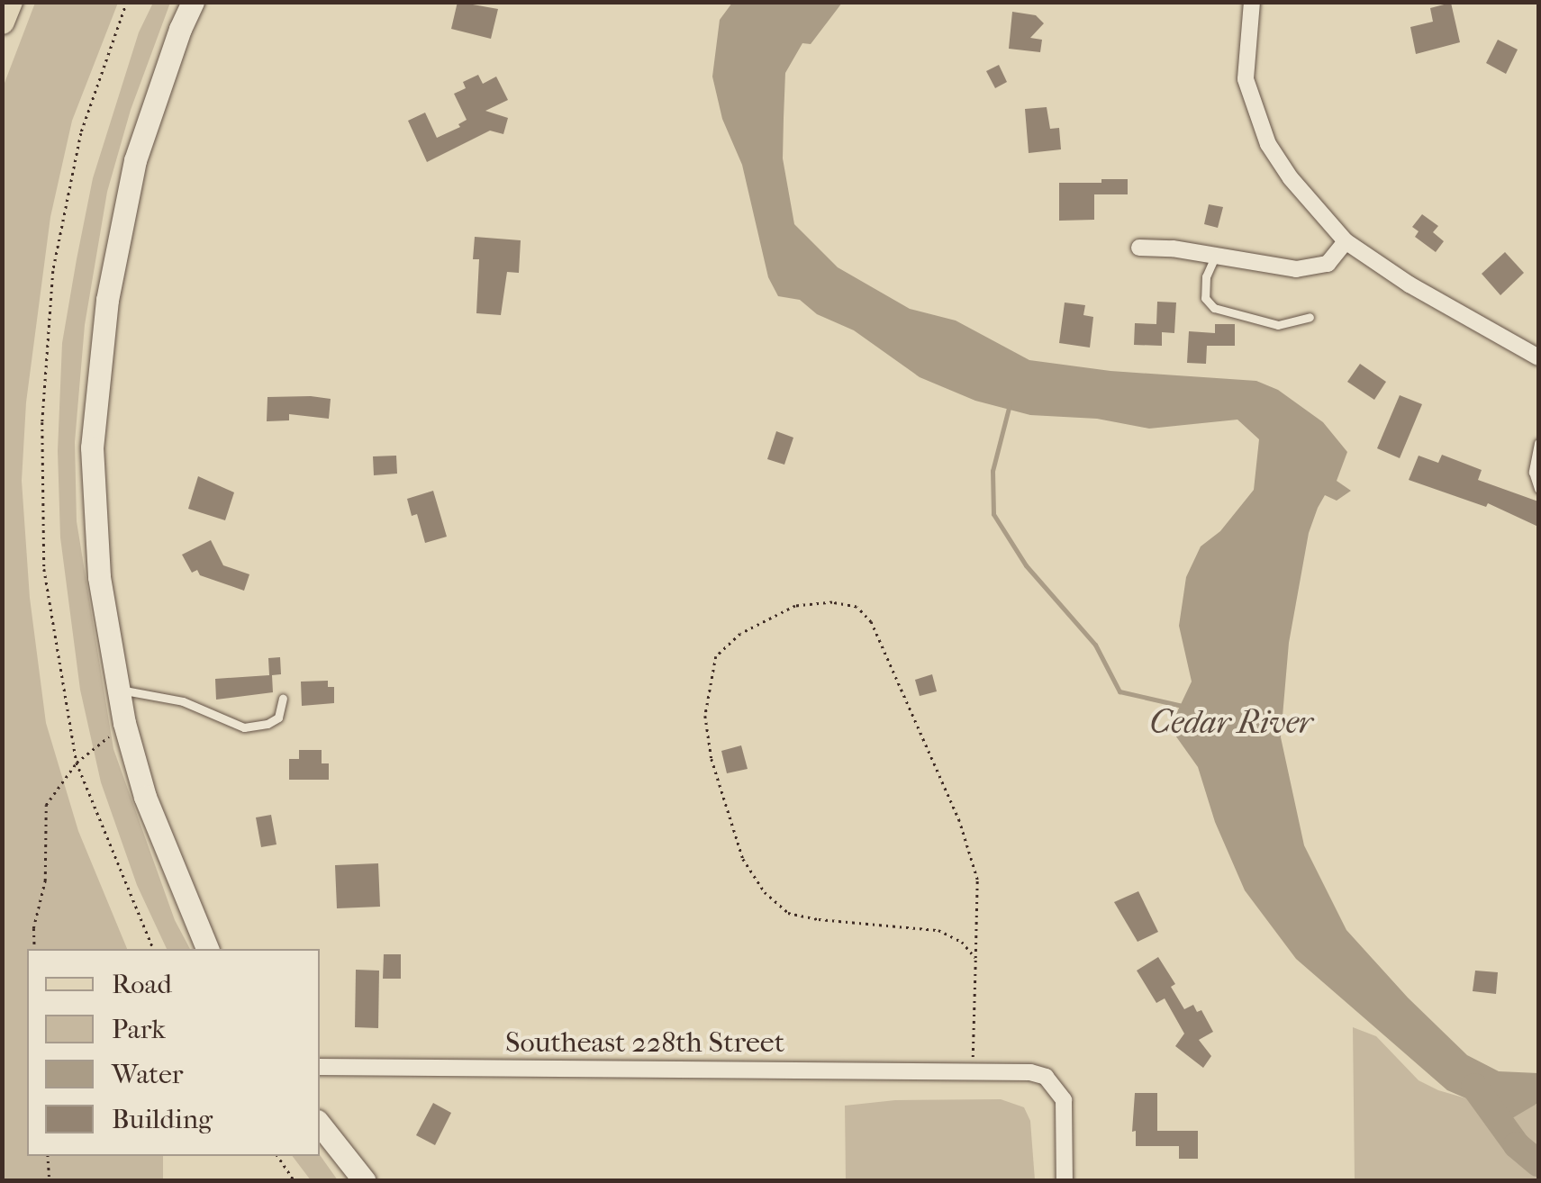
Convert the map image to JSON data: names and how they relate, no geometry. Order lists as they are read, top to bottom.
{
  "streets": {
    "street": ["Southeast 228th Street"]
  },
  "water": ["Cedar River"],
  "legend": [
    "Road",
    "Park",
    "Water",
    "Building"
  ]
}
